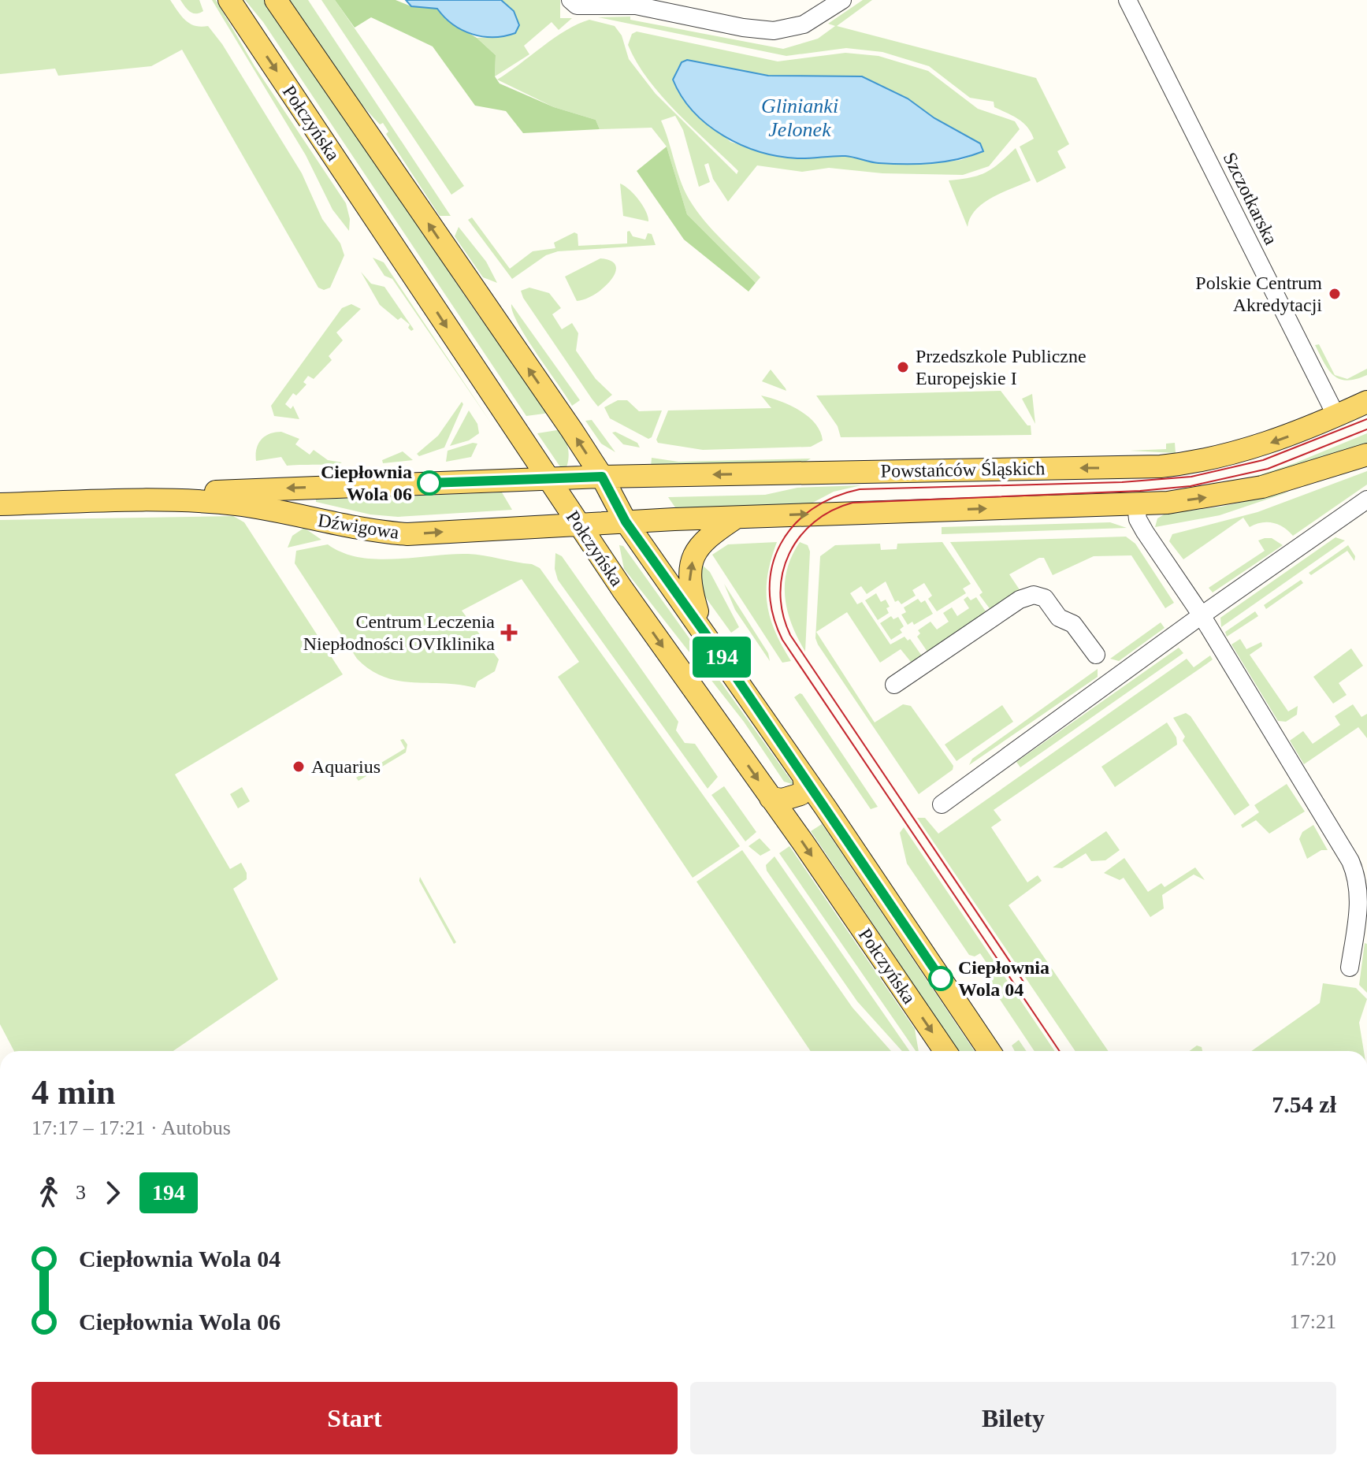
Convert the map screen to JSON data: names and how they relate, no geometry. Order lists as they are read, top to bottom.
{
  "streets": {
    "main road": ["Połczyńska", "Powstańców Śląskich", "Dźwigowa"],
    "street": ["Szczotkarska"]
  },
  "crossings": [
    ["Połczyńska", "Powstańców Śląskich"],
    ["Połczyńska", "Dźwigowa"],
    ["Szczotkarska", "Powstańców Śląskich"],
    ["Powstańców Śląskich", "Dźwigowa"]
  ],
  "water": ["Glinianki Jelonek"],
  "places": {
    "other": [
      "Polskie Centrum Akredytacji",
      "Przedszkole Publiczne Europejskie I",
      "Ciepłownia Wola 06",
      "Aquarius",
      "Ciepłownia Wola 04"
    ],
    "health": ["Centrum Leczenia Niepłodności OVIklinika"]
  },
  "lines": ["bus line 194"],
  "page": {
    "on_map": "194",
    "heading": ["4 min", "17:17 – 17:21 · Autobus", "7.54 zł"],
    "legs": ["3", "194"],
    "list": [
      {
        "name": "Ciepłownia Wola 04",
        "value": "17:20"
      },
      {
        "name": "Ciepłownia Wola 06",
        "value": "17:21"
      }
    ],
    "buttons": ["Start", "Bilety"]
  }
}
